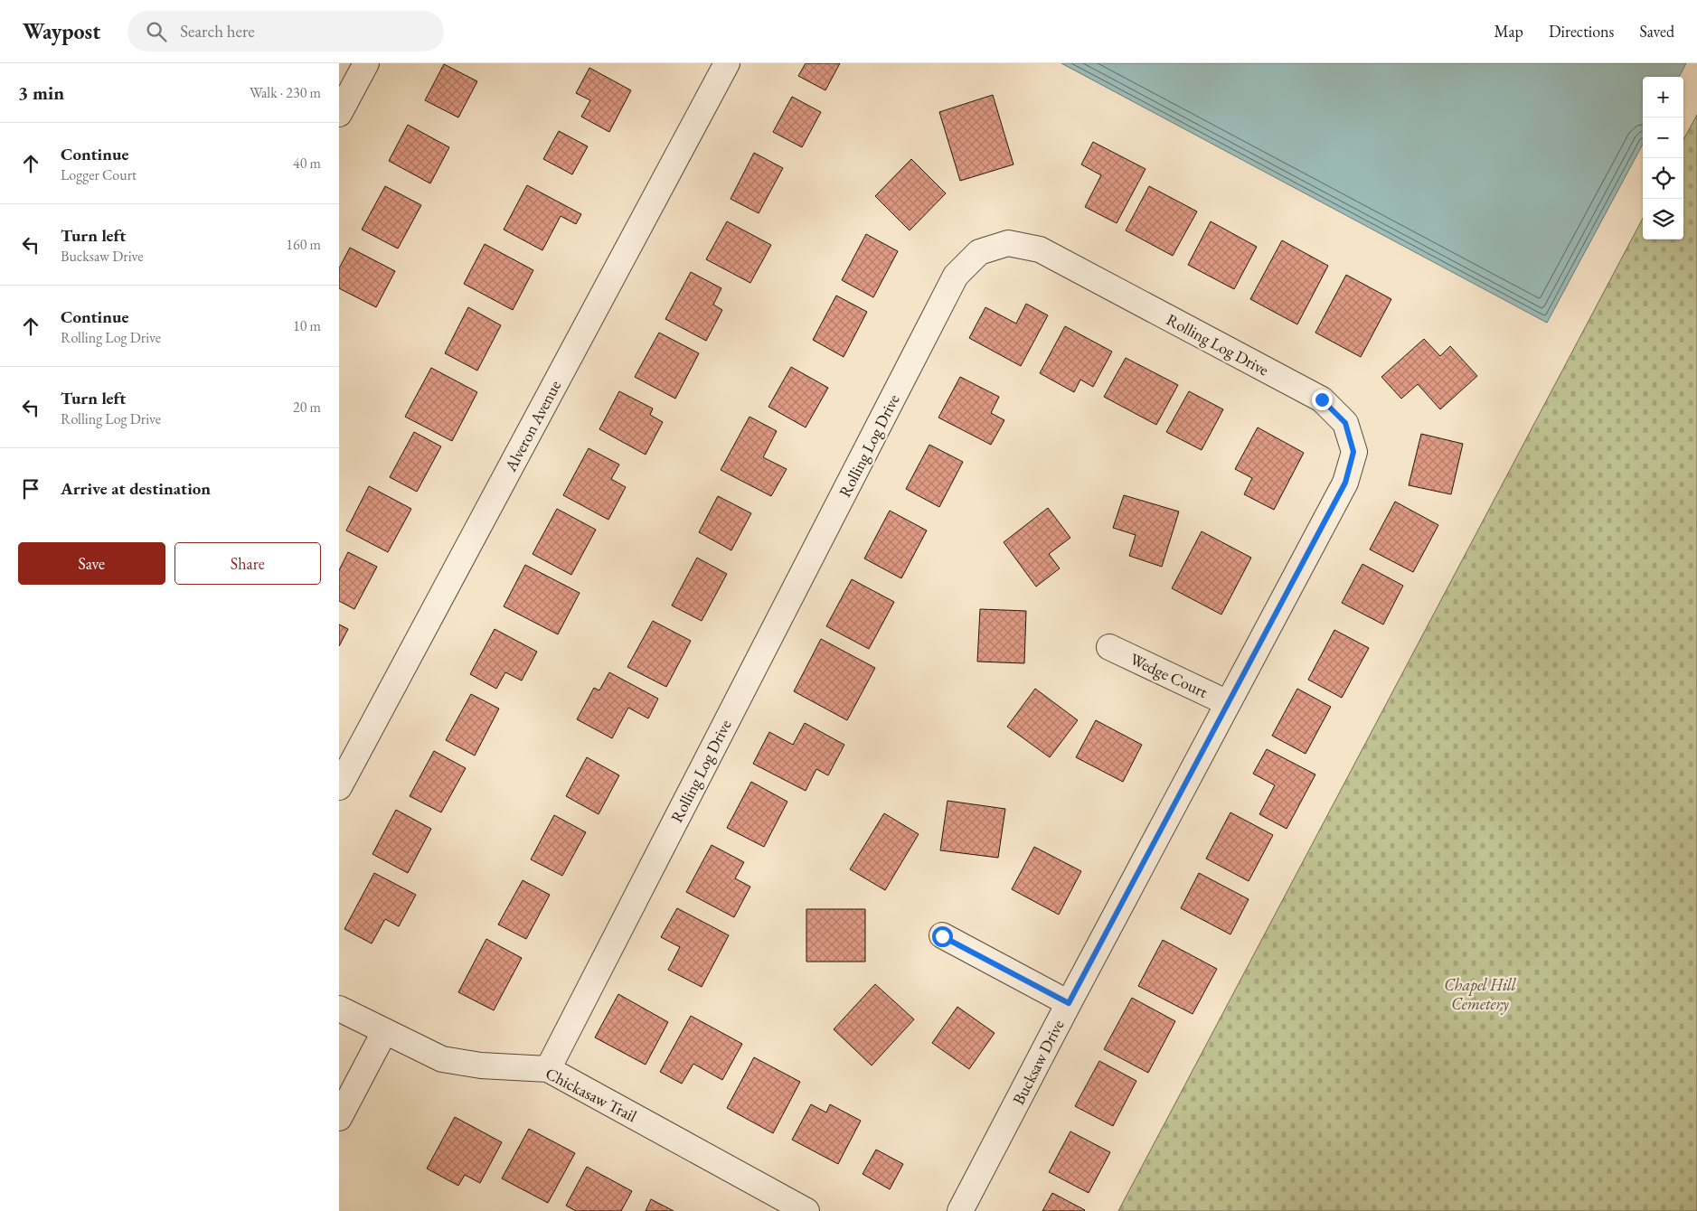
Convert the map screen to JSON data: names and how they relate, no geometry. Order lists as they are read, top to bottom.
{
  "streets": {
    "street": [
      "Rolling Log Drive",
      "Alveron Avenue",
      "Wedge Court",
      "Bucksaw Drive",
      "Chickasaw Trail"
    ]
  },
  "crossings": [
    ["Rolling Log Drive", "Bucksaw Drive"],
    ["Rolling Log Drive", "Chickasaw Trail"],
    ["Wedge Court", "Bucksaw Drive"]
  ],
  "parks": ["Chapel Hill Cemetery"],
  "page": {
    "header": "Waypost",
    "search": "Search here",
    "nav": ["Map", "Directions", "Saved"],
    "heading": ["3 min", "Walk · 230 m"],
    "map_buttons": ["+", "−"],
    "list": [
      ["Continue", "Logger Court", "40 m"],
      ["Turn left", "Bucksaw Drive", "160 m"],
      ["Continue", "Rolling Log Drive", "10 m"],
      ["Turn left", "Rolling Log Drive", "20 m"],
      "Arrive at destination"
    ],
    "buttons": ["Save", "Share"]
  }
}
